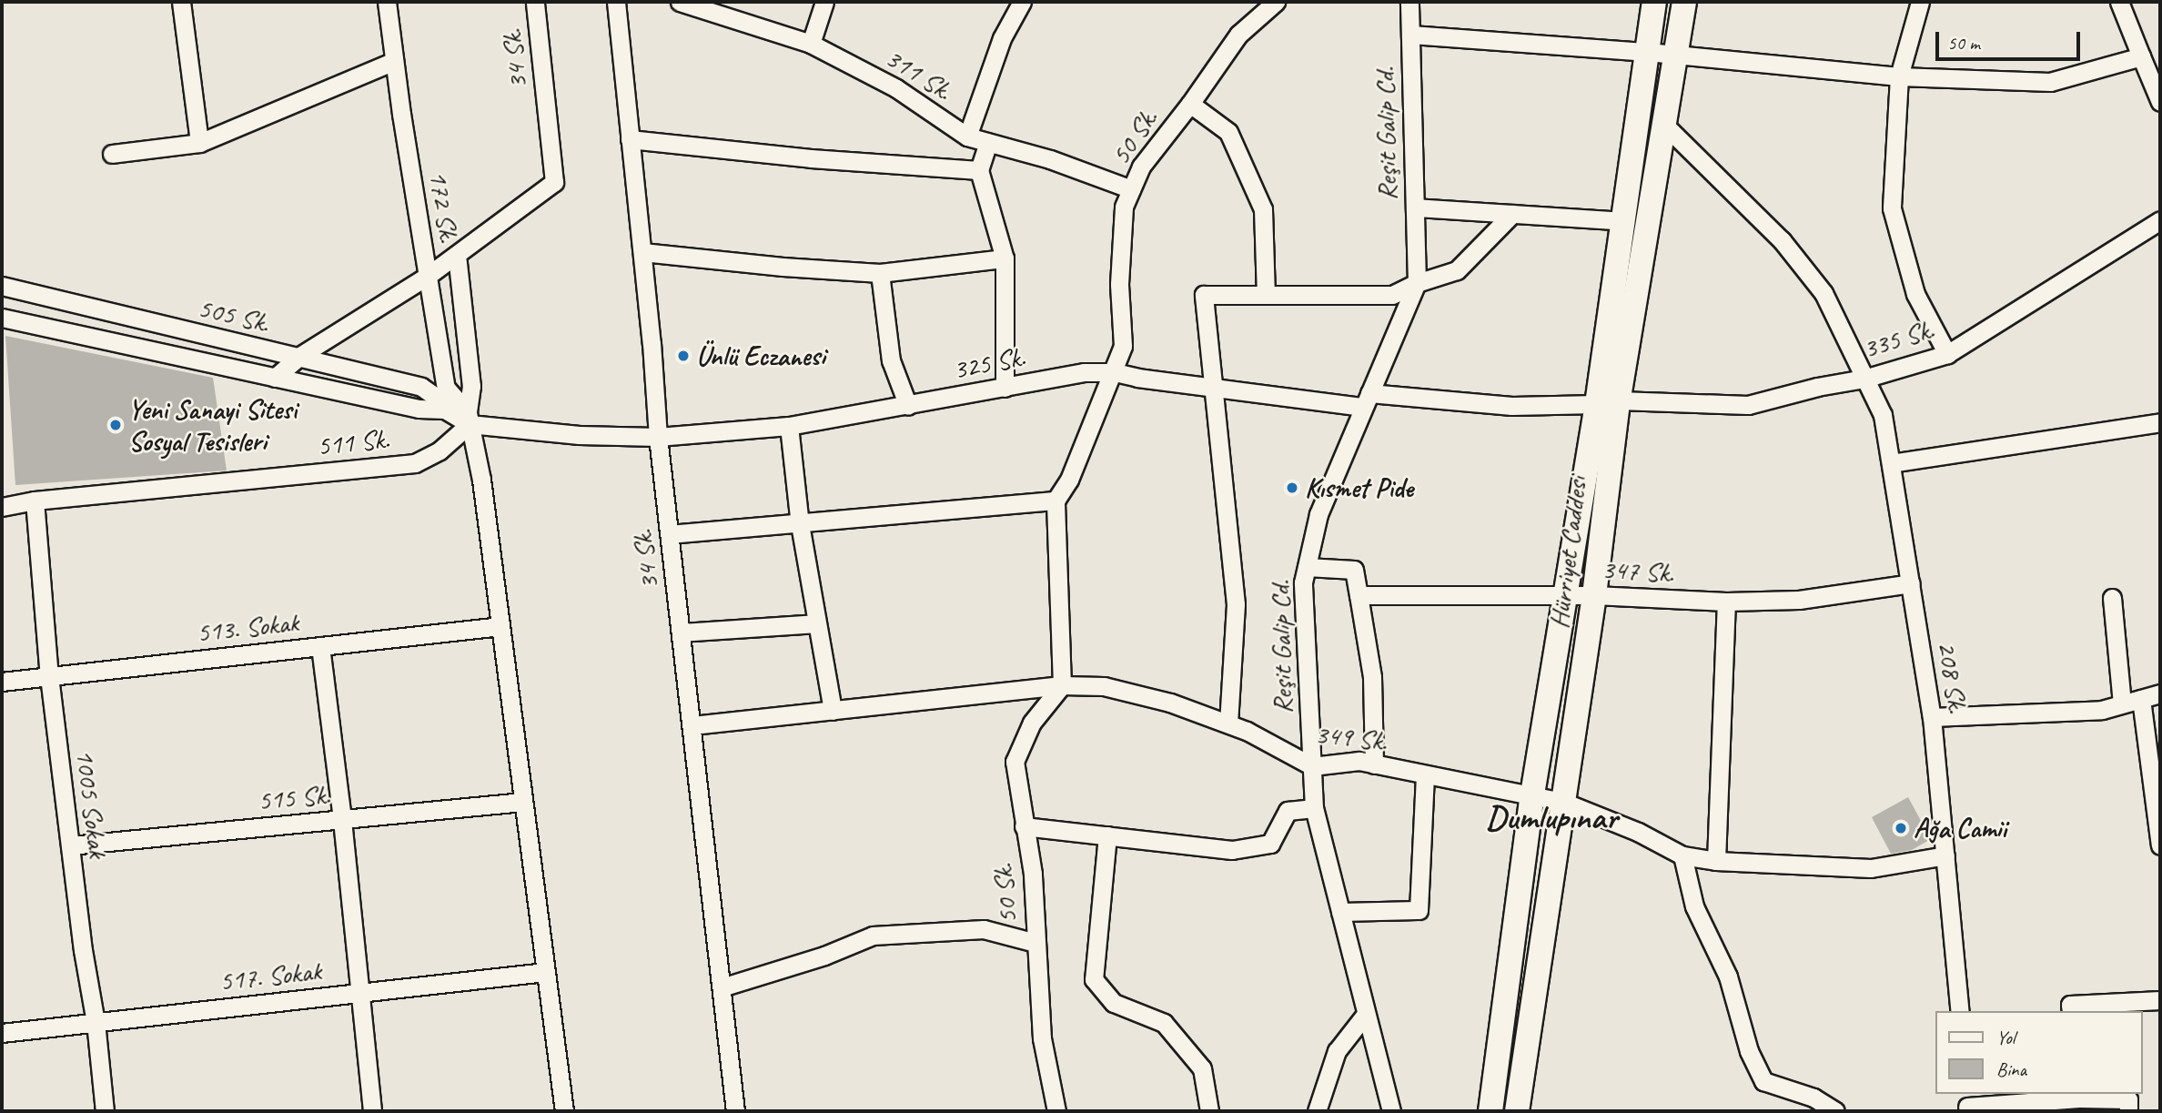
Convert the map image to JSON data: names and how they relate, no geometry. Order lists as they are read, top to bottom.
{
  "streets": {
    "main road": ["Hürriyet Caddesi"],
    "street": [
      "34 Sk.",
      "311 Sk.",
      "Reşit Galip Cd.",
      "50 Sk.",
      "172 Sk.",
      "505 Sk.",
      "335 Sk.",
      "325 Sk.",
      "511 Sk.",
      "347 Sk.",
      "513. Sokak",
      "208 Sk.",
      "349 Sk.",
      "515 Sk.",
      "1005 Sokak",
      "517. Sokak"
    ]
  },
  "crossings": [
    ["34 Sk.", "172 Sk."],
    ["34 Sk.", "505 Sk."],
    ["34 Sk.", "325 Sk."],
    ["34 Sk.", "349 Sk."],
    ["311 Sk.", "50 Sk."],
    ["Reşit Galip Cd.", "325 Sk."],
    ["Reşit Galip Cd.", "349 Sk."],
    ["50 Sk.", "325 Sk."],
    ["50 Sk.", "349 Sk."],
    ["172 Sk.", "505 Sk."],
    ["172 Sk.", "511 Sk."],
    ["505 Sk.", "325 Sk."],
    ["505 Sk.", "511 Sk."],
    ["335 Sk.", "325 Sk."],
    ["335 Sk.", "Hürriyet Caddesi"],
    ["335 Sk.", "208 Sk."],
    ["325 Sk.", "Hürriyet Caddesi"],
    ["511 Sk.", "1005 Sokak"],
    ["Hürriyet Caddesi", "347 Sk."],
    ["Hürriyet Caddesi", "208 Sk."],
    ["Hürriyet Caddesi", "349 Sk."],
    ["347 Sk.", "208 Sk."],
    ["513. Sokak", "1005 Sokak"],
    ["208 Sk.", "349 Sk."],
    ["515 Sk.", "1005 Sokak"],
    ["1005 Sokak", "517. Sokak"]
  ],
  "districts": ["Dumlupınar"],
  "places": [
    "Ünlü Eczanesi",
    "Yeni Sanayi Sitesi Sosyal Tesisleri",
    "Kısmet Pide",
    "Ağa Camii"
  ],
  "legend": ["Yol", "Bina"],
  "scale_bar": "50 m"
}
